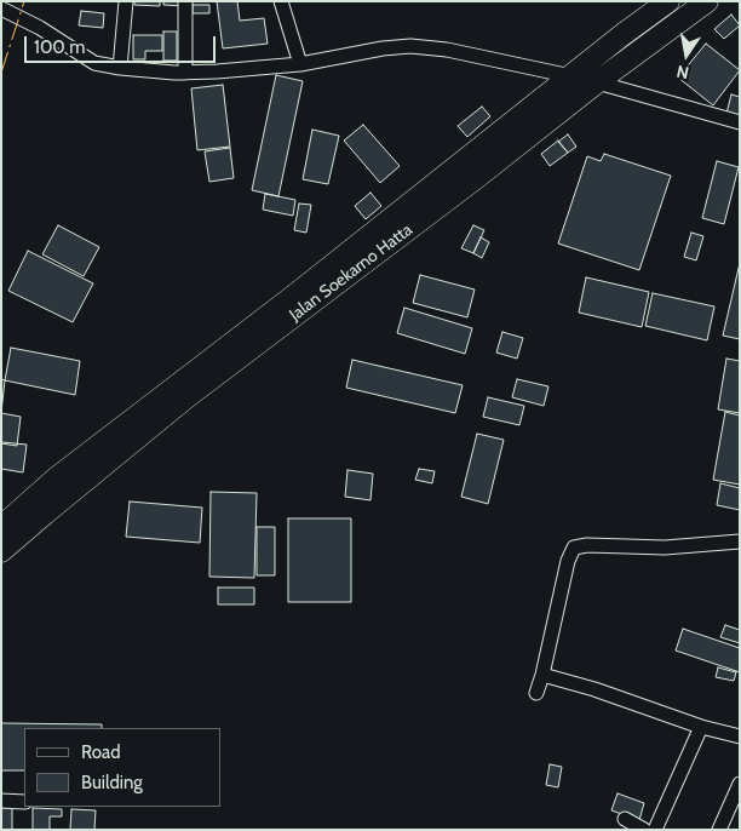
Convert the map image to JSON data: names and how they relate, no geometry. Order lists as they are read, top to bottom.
{
  "streets": {
    "highway": ["Jalan Soekarno Hatta"]
  },
  "legend": ["Road", "Building"],
  "scale_bar": "100 m",
  "north": "bottom"
}
